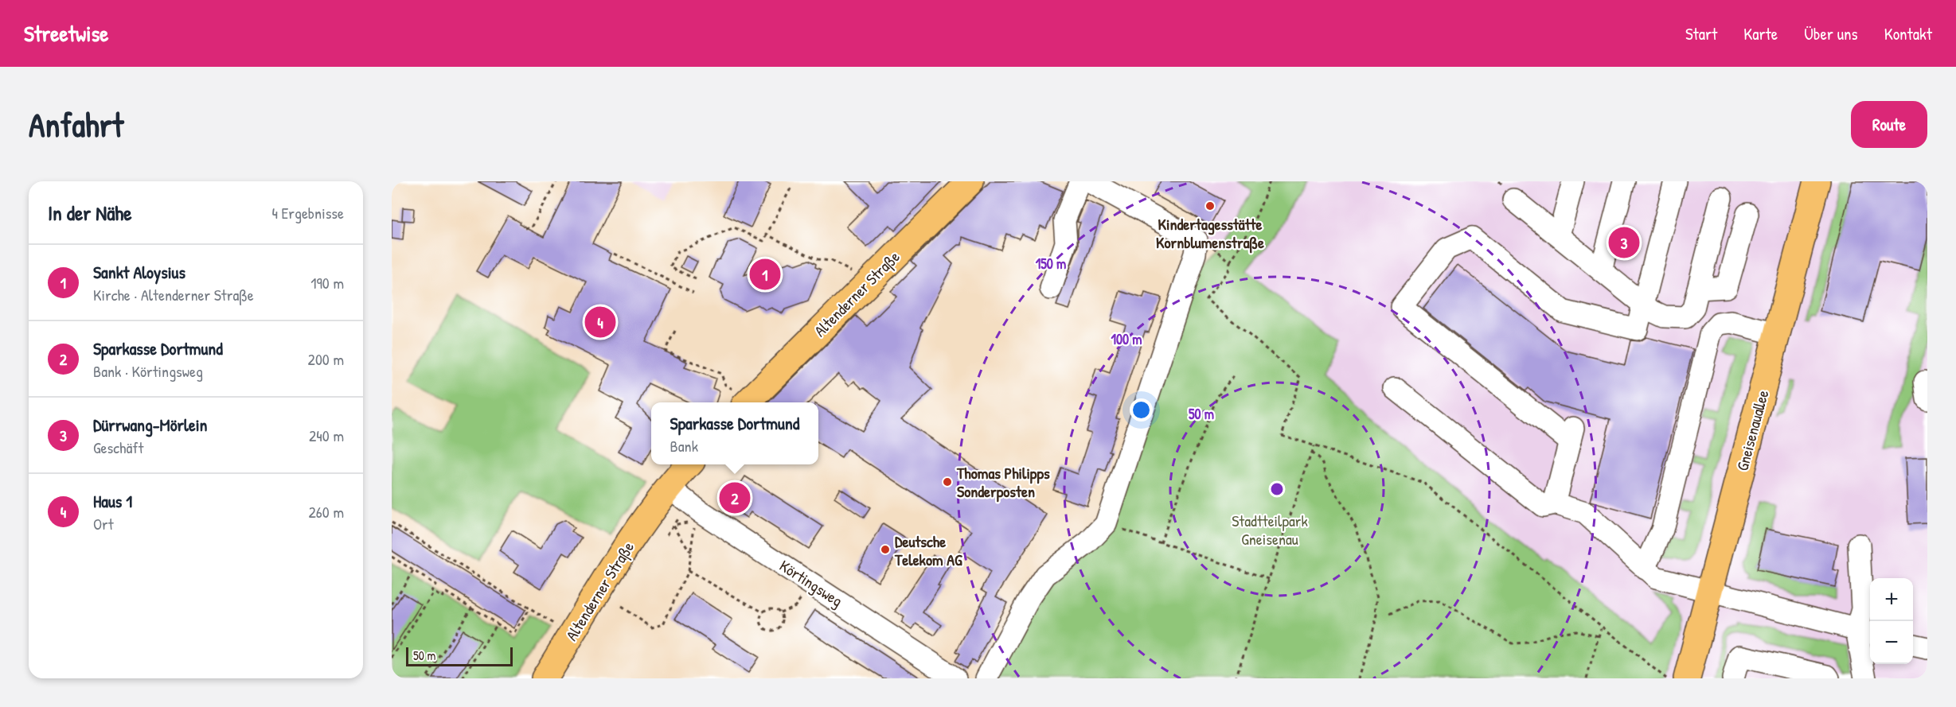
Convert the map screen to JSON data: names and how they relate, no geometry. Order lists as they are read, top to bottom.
{
  "streets": {
    "main road": ["Altenderner Straße", "Gneisenauallee"],
    "street": ["Körtingsweg"]
  },
  "crossings": [
    ["Altenderner Straße", "Körtingsweg"]
  ],
  "parks": ["Stadtteilpark Gneisenau"],
  "places": ["Kindertagesstätte Kornblumenstraße", "Thomas Philipps Sonderposten", "Deutsche Telekom AG"],
  "scale_bar": "50 m",
  "page": {
    "header": "Streetwise",
    "nav": [
      "Start",
      "Karte",
      "Über uns",
      "Kontakt"
    ],
    "buttons": "Route",
    "title": "Anfahrt",
    "heading": ["In der Nähe", "4 Ergebnisse"],
    "pins": [
      "3",
      "1",
      "4",
      "2"
    ],
    "list": [
      {
        "mark": "1",
        "name": "Sankt Aloysius",
        "note": "Kirche · Altenderner Straße",
        "value": "190 m"
      },
      {
        "mark": "2",
        "name": "Sparkasse Dortmund",
        "note": "Bank · Körtingsweg",
        "value": "200 m"
      },
      {
        "mark": "3",
        "name": "Dürrwang-Mörlein",
        "note": "Geschäft",
        "value": "240 m"
      },
      {
        "mark": "4",
        "name": "Haus 1",
        "note": "Ort",
        "value": "260 m"
      }
    ],
    "popup": ["Sparkasse Dortmund", "Bank"],
    "map_buttons": ["+", "−"],
    "scale": "50 m"
  },
  "rings": ["150 m", "100 m", "50 m"]
}
